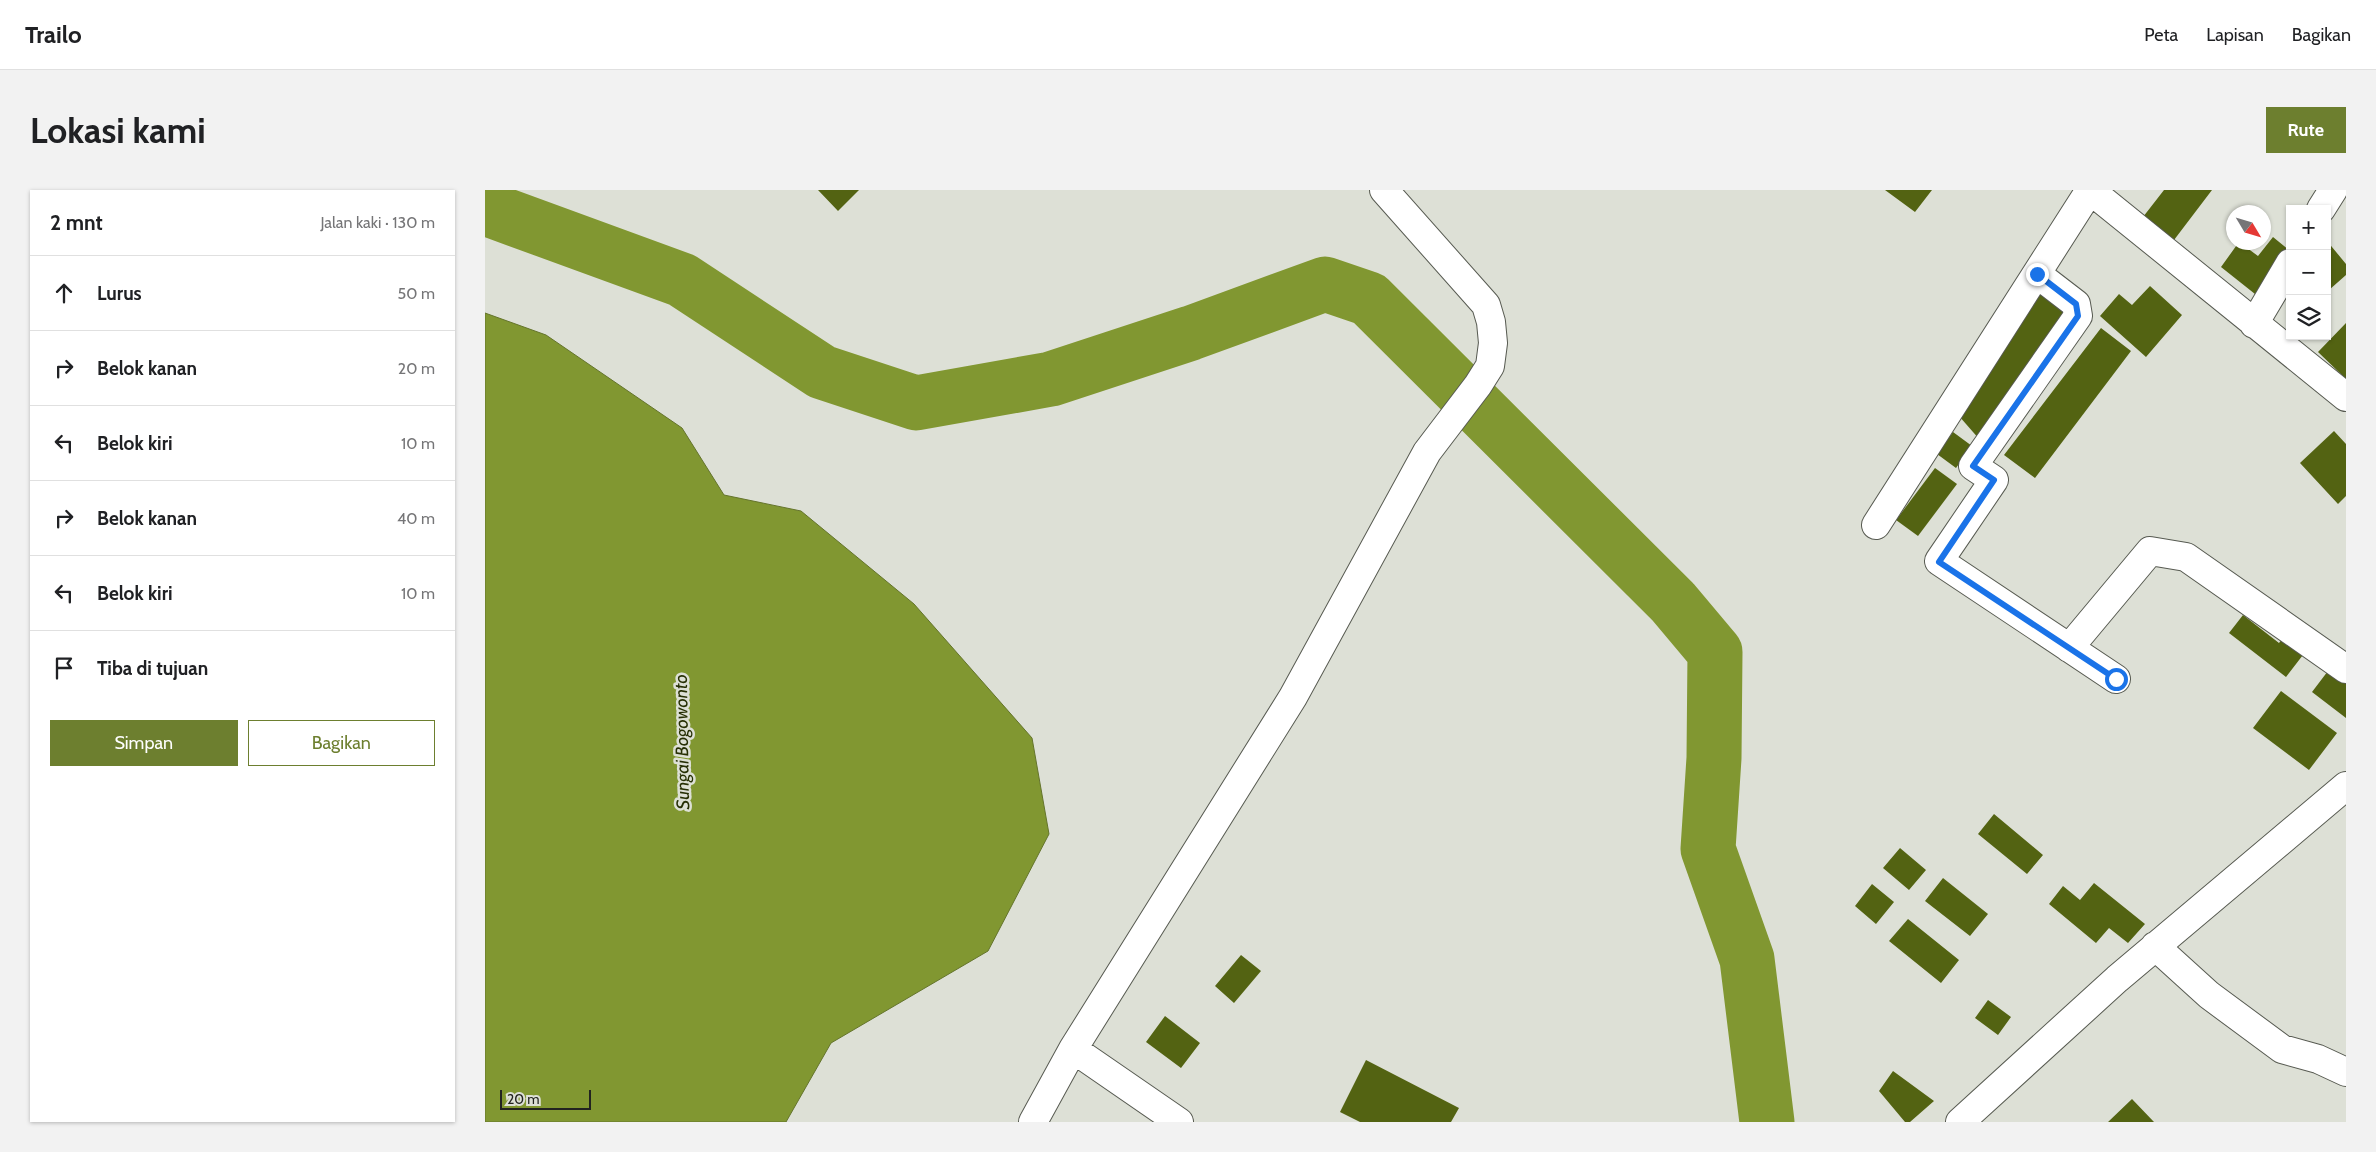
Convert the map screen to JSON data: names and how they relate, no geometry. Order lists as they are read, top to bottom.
{
  "water": ["Sungai Bogowonto"],
  "scale_bar": "20 m",
  "north": "bottom right",
  "page": {
    "header": "Trailo",
    "nav": ["Peta", "Lapisan", "Bagikan"],
    "buttons": [
      "Rute",
      ["Simpan", "Bagikan"]
    ],
    "title": "Lokasi kami",
    "heading": ["2 mnt", "Jalan kaki · 130 m"],
    "map_buttons": ["+", "−"],
    "list": [
      ["Lurus", "50 m"],
      ["Belok kanan", "20 m"],
      ["Belok kiri", "10 m"],
      ["Belok kanan", "40 m"],
      ["Belok kiri", "10 m"],
      "Tiba di tujuan"
    ],
    "scale": "20 m"
  }
}
